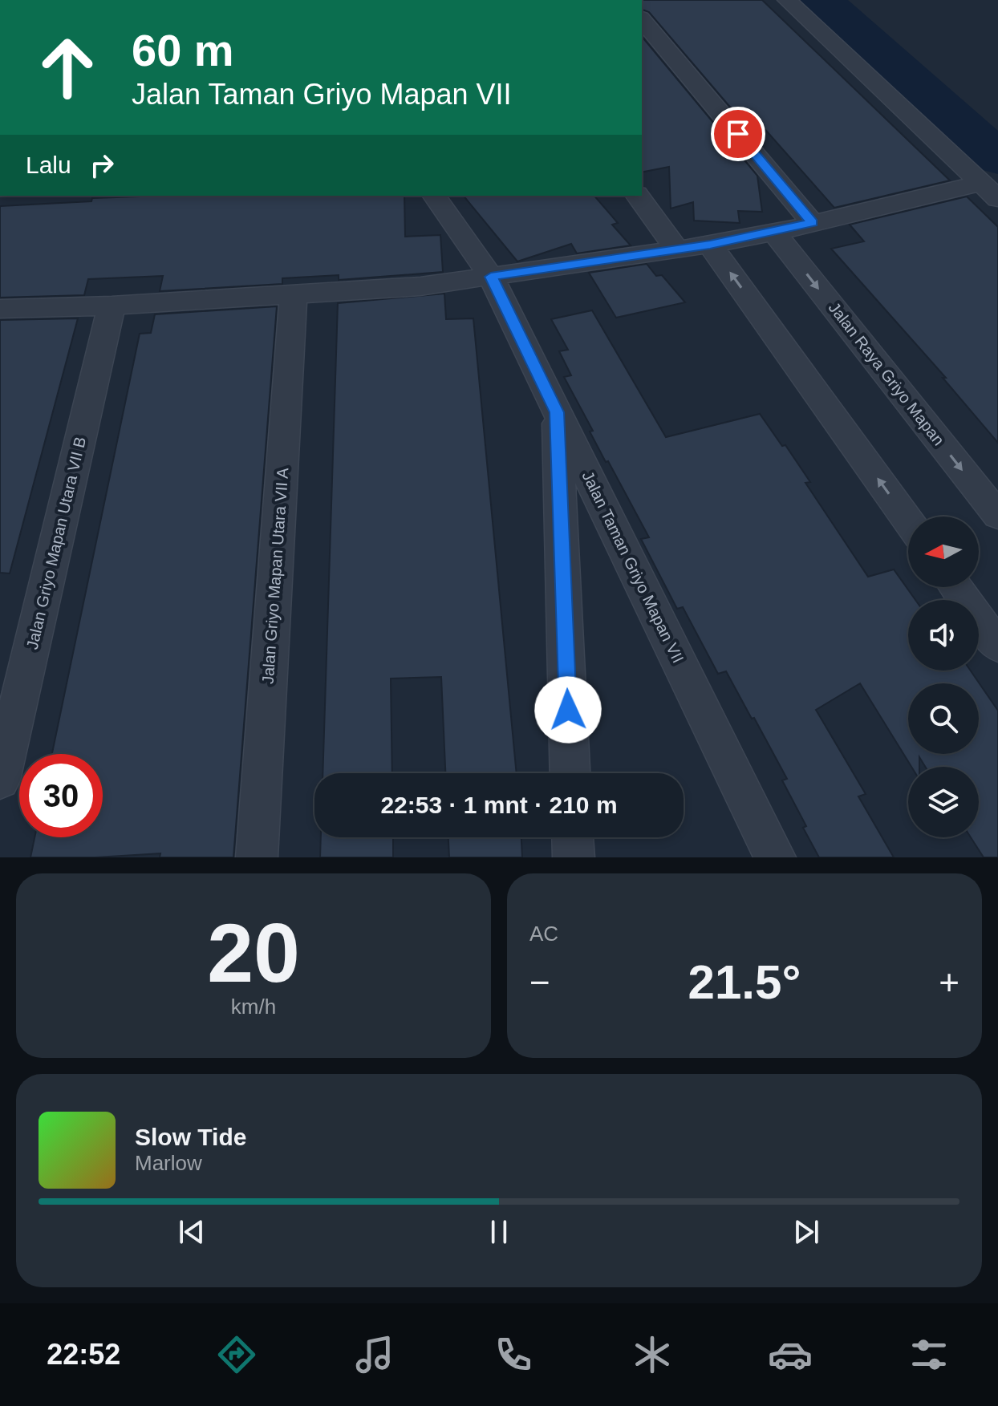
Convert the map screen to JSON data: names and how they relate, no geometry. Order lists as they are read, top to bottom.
{
  "streets": {
    "street": [
      "Jalan Raya Griyo Mapan",
      "Jalan Griyo Mapan Utara VII B",
      "Jalan Taman Griyo Mapan VII",
      "Jalan Griyo Mapan Utara VII A"
    ]
  },
  "north": "left",
  "page": {
    "turn": ["60 m", "Jalan Taman Griyo Mapan VII"],
    "then": "Lalu",
    "limit": "30",
    "trip": "22:53 · 1 mnt · 210 m",
    "tile": [
      ["20", "km/h"],
      "AC"
    ],
    "heat": ["−", "21.5°", "+"],
    "song": ["Slow Tide", "Marlow"],
    "tabs": "22:52"
  }
}
